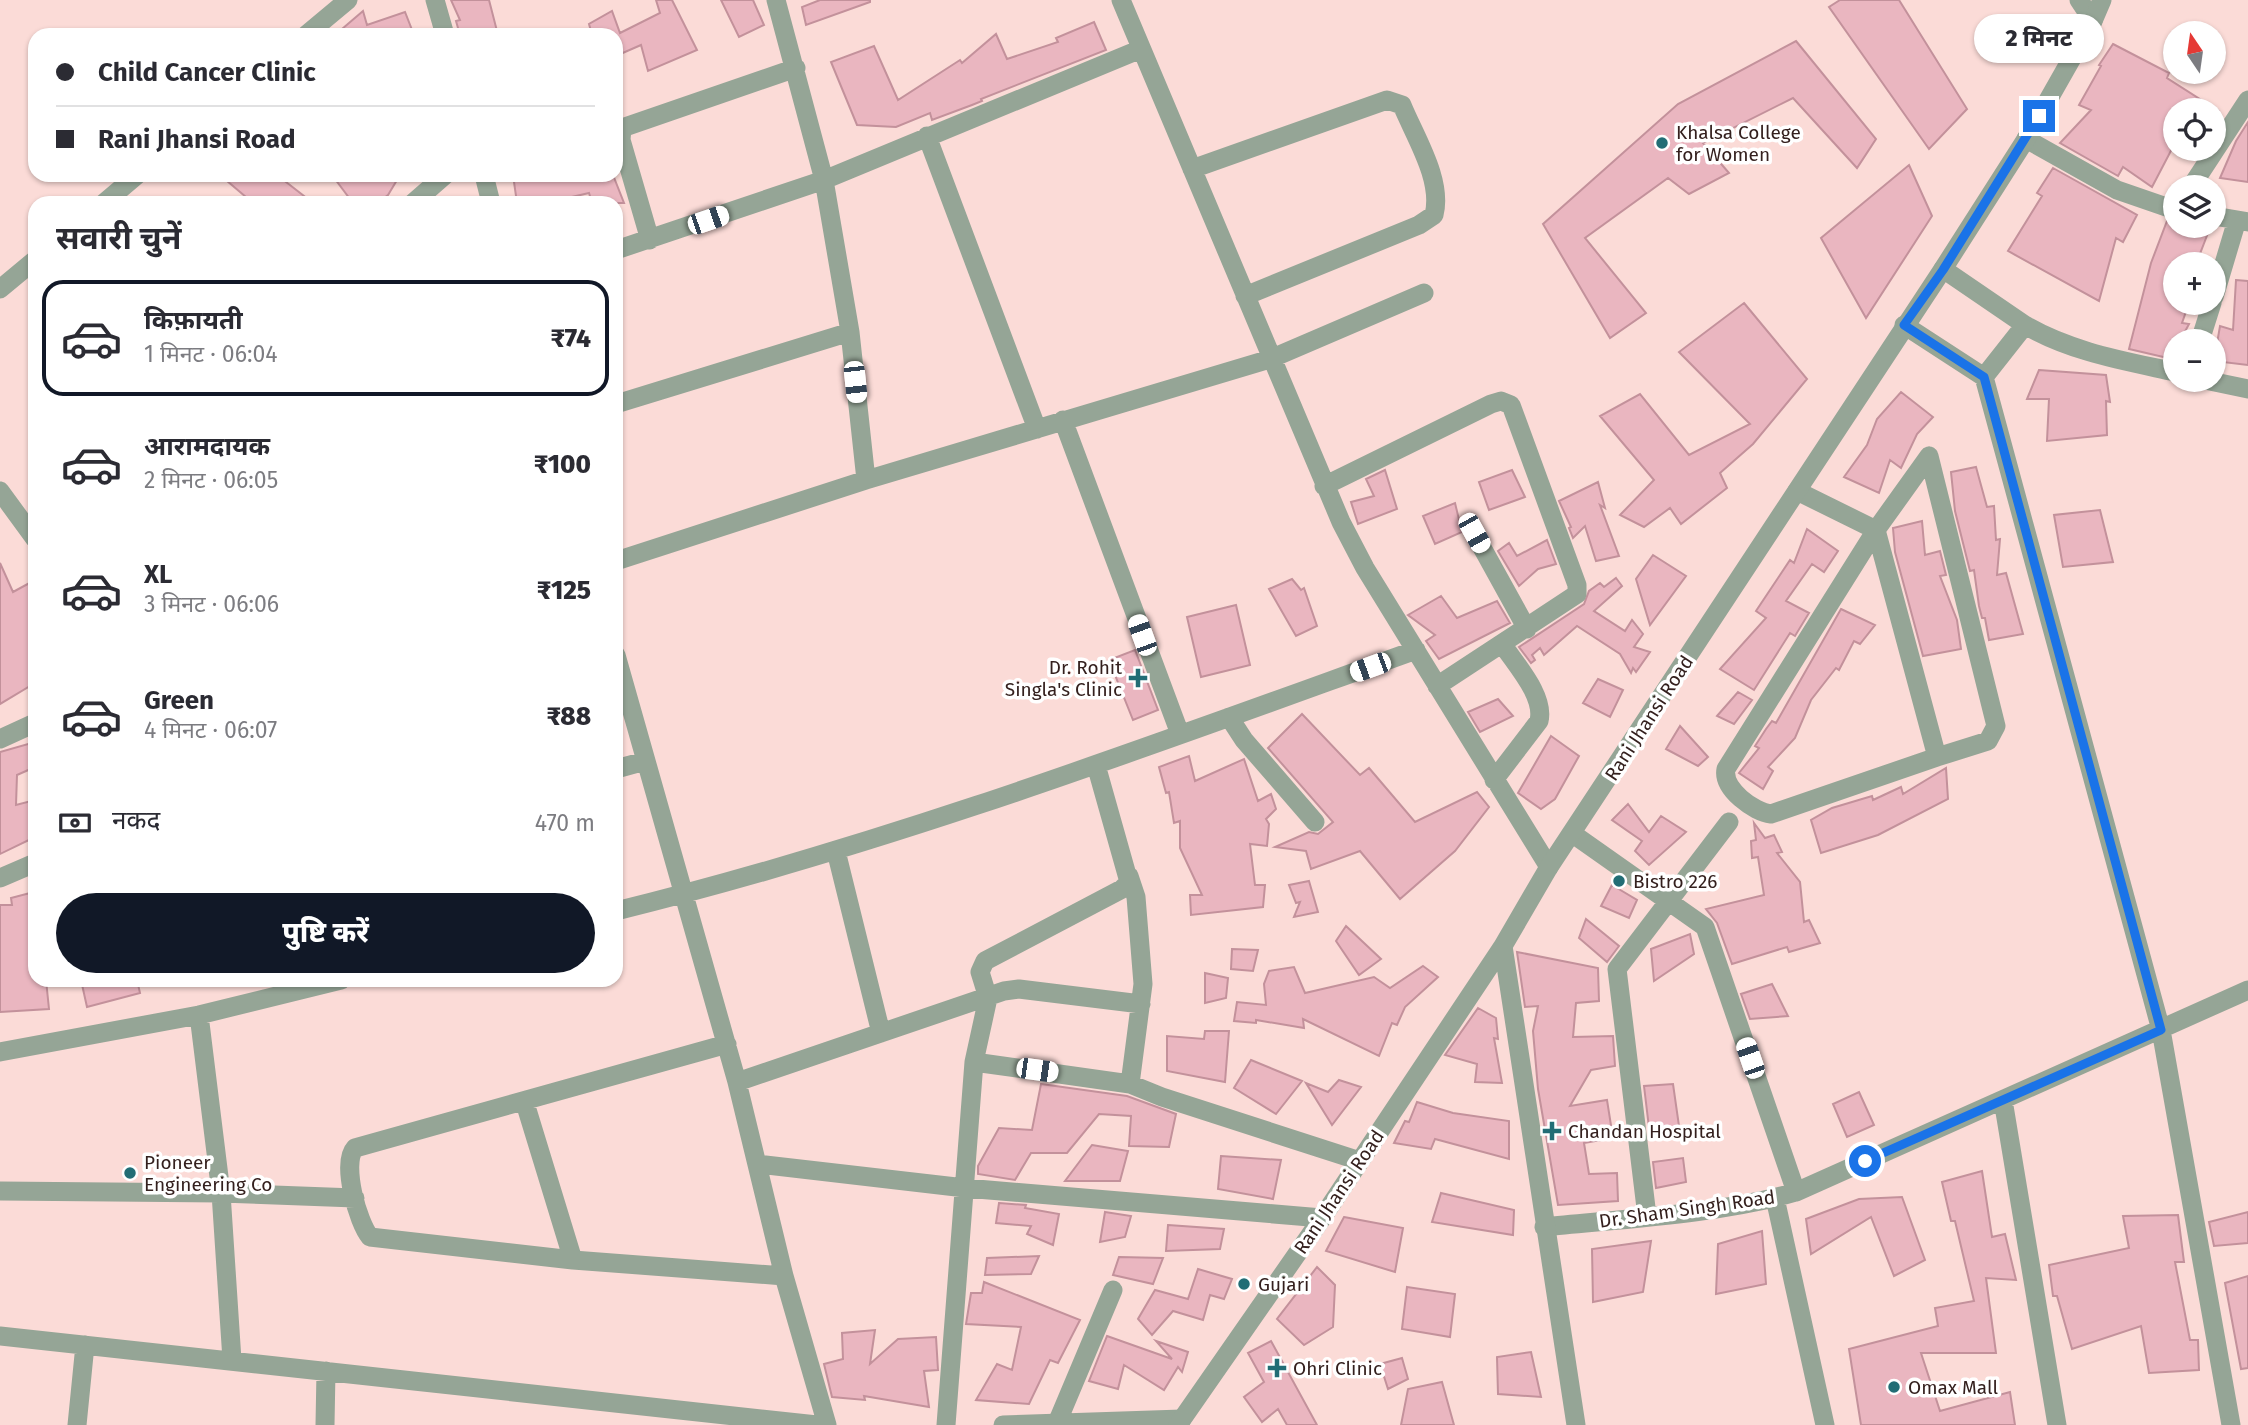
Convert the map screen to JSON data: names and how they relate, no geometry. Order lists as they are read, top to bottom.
{
  "streets": {
    "street": ["Rani Jhansi Road", "Dr. Sham Singh Road"]
  },
  "places": {
    "other": [
      "Khalsa College for Women",
      "Bistro 226",
      "Pioneer Engineering Co",
      "Gujari",
      "Omax Mall"
    ],
    "health": ["Dr. Rohit Singla's Clinic", "Chandan Hospital", "Ohri Clinic"]
  },
  "north": "top",
  "page": {
    "bubble": "2 मिनट",
    "map_buttons": ["+", "−"],
    "banner": ["Child Cancer Clinic", "Rani Jhansi Road"],
    "heading": "सवारी चुनें",
    "list": [
      {
        "name": "किफ़ायती",
        "note": "1 मिनट · 06:04",
        "value": "₹74"
      },
      {
        "name": "आरामदायक",
        "note": "2 मिनट · 06:05",
        "value": "₹100"
      },
      {
        "name": "XL",
        "note": "3 मिनट · 06:06",
        "value": "₹125"
      },
      {
        "name": "Green",
        "note": "4 मिनट · 06:07",
        "value": "₹88"
      }
    ],
    "pay": ["नकद", "470 m"],
    "buttons": "पुष्टि करें"
  }
}
